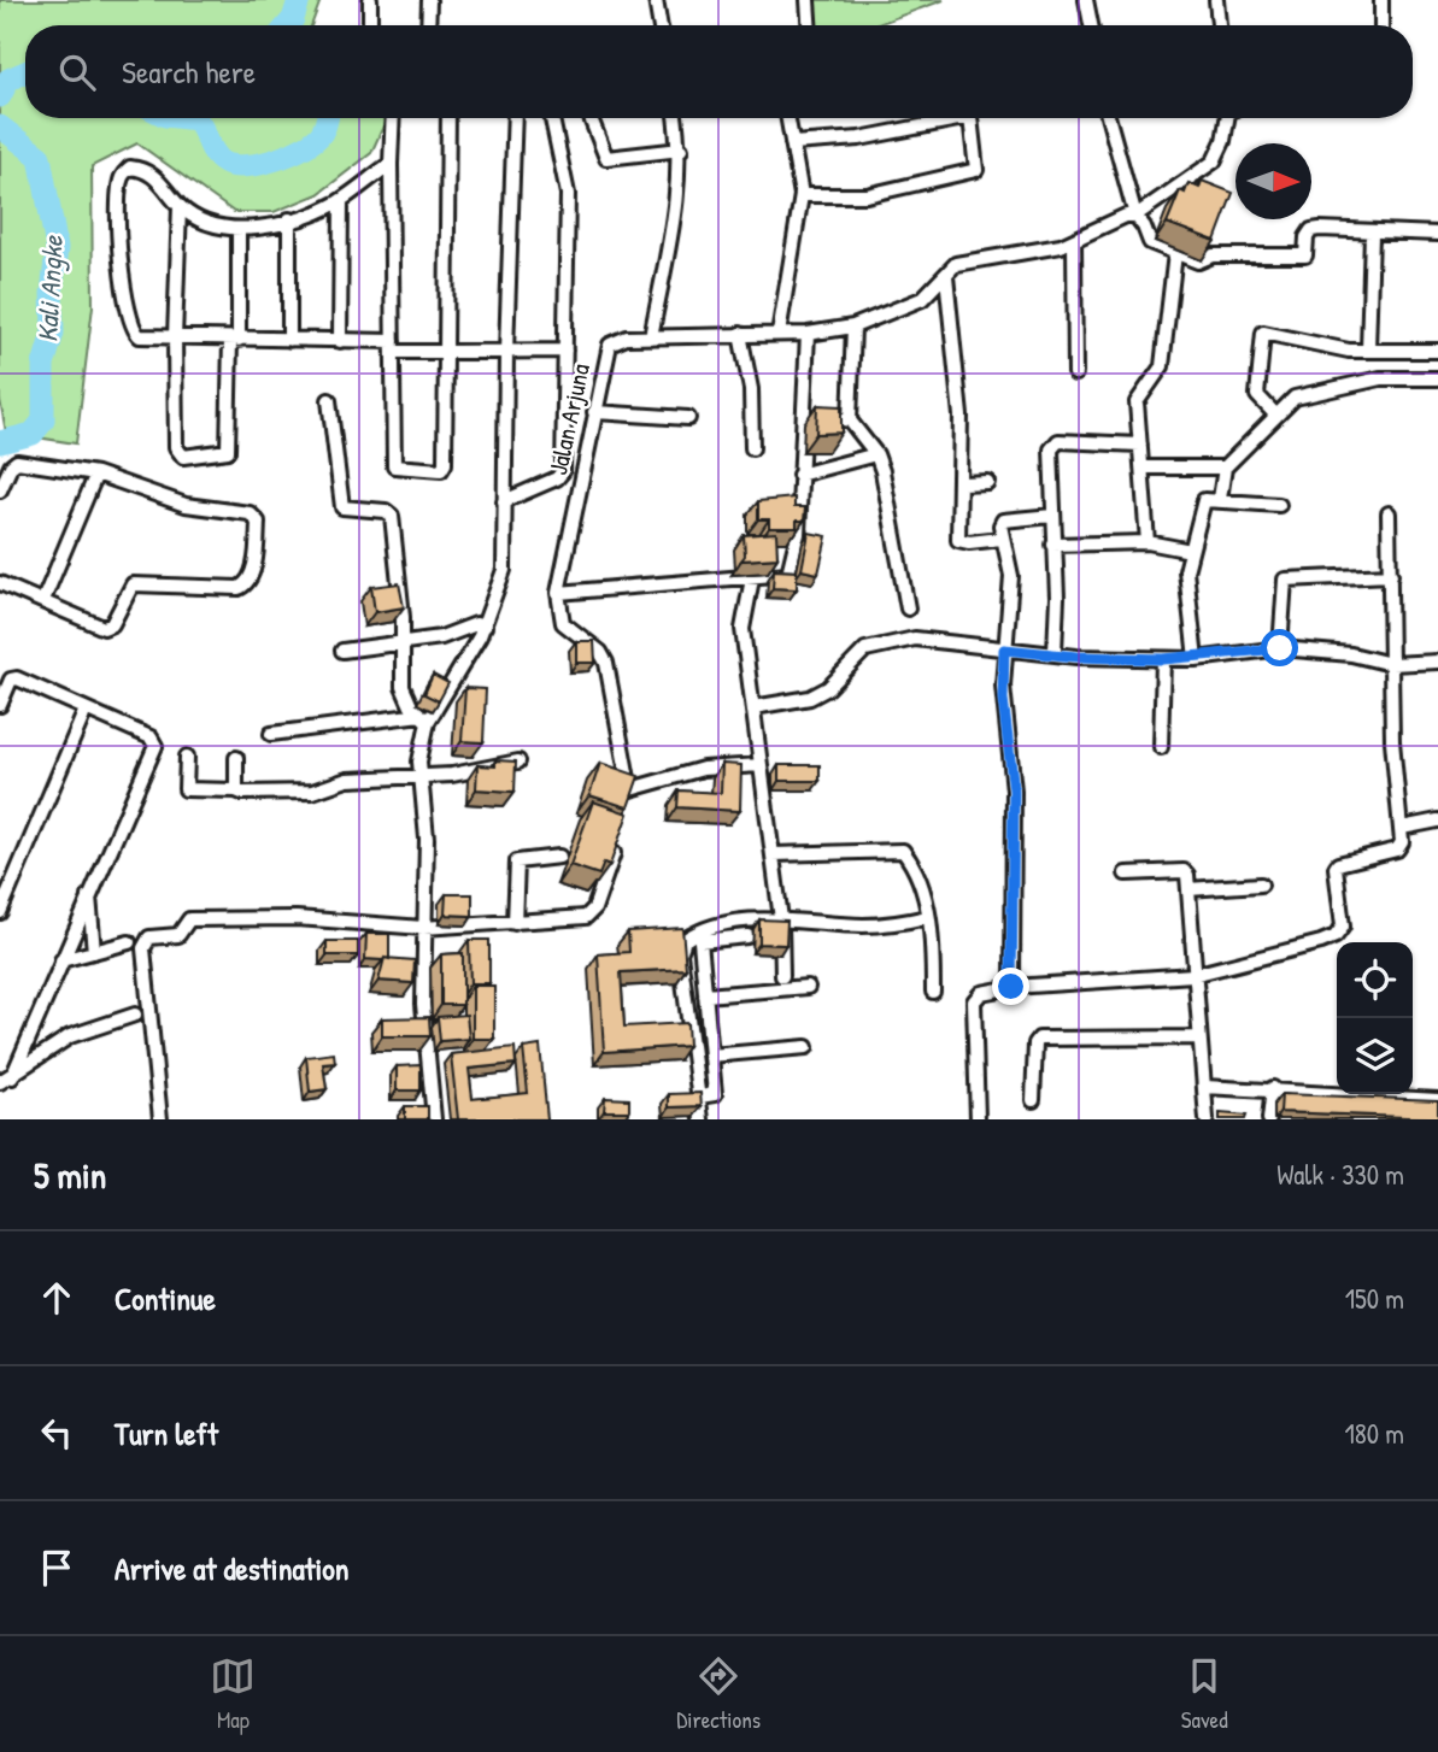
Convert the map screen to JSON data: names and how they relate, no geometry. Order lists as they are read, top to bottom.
{
  "streets": {
    "street": ["Jalan Arjuna"]
  },
  "water": ["Kali Angke"],
  "north": "right",
  "page": {
    "search": "Search here",
    "heading": ["5 min", "Walk · 330 m"],
    "list": [
      ["Continue", "150 m"],
      ["Turn left", "180 m"],
      "Arrive at destination"
    ],
    "nav": ["Map", "Directions", "Saved"]
  }
}
